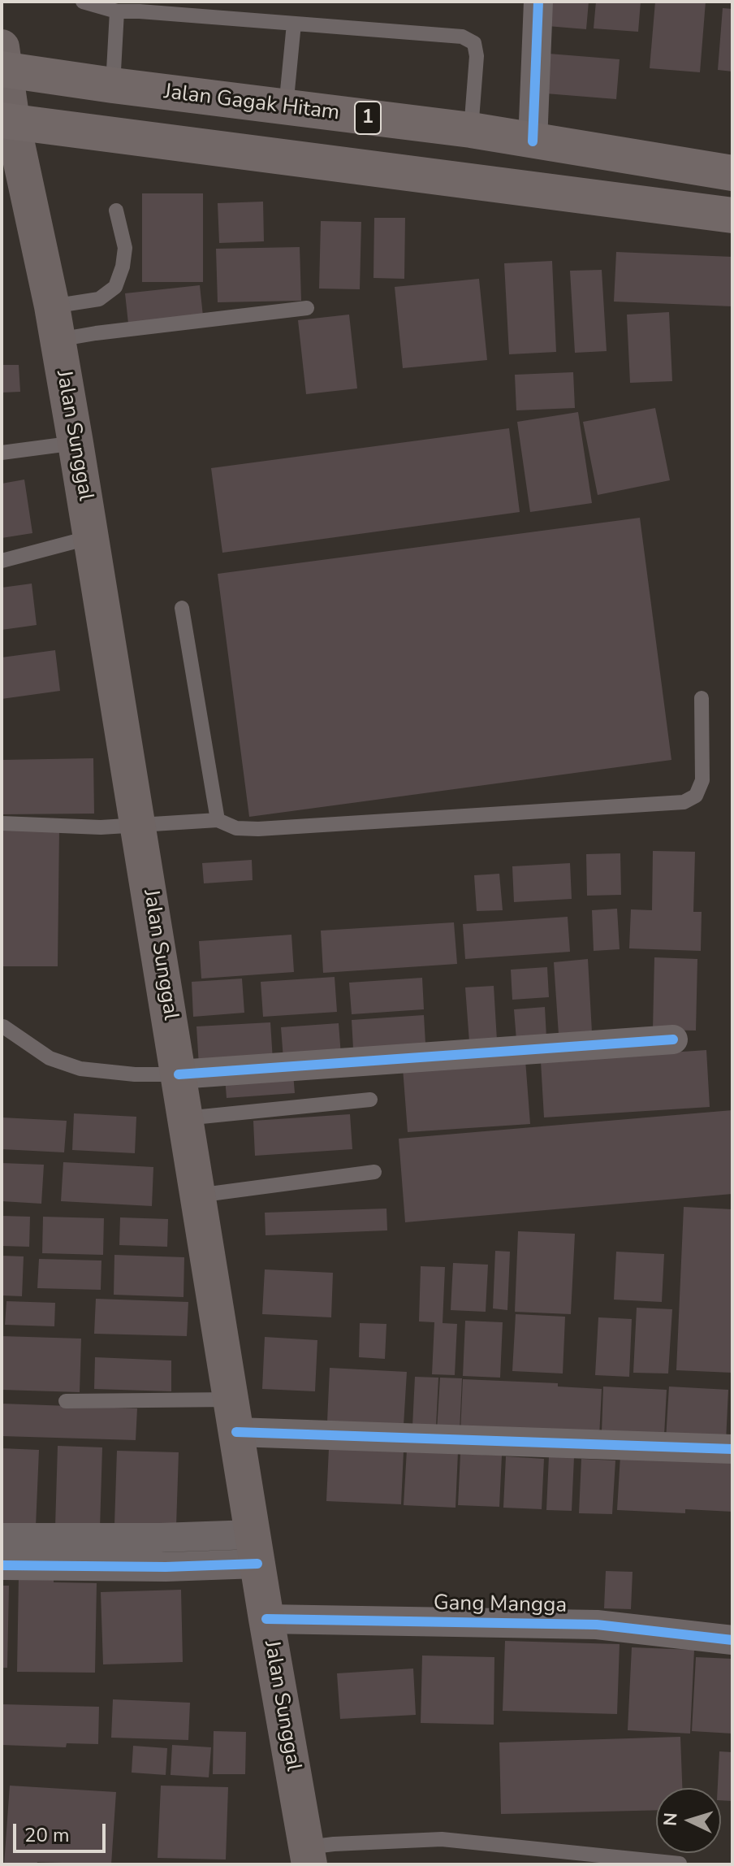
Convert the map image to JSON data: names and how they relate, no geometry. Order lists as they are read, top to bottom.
{
  "streets": {
    "highway": ["Jalan Gagak Hitam", "1"],
    "main road": ["Jalan Sunggal"],
    "street": ["Gang Mangga"]
  },
  "crossings": [
    ["Jalan Gagak Hitam", "Jalan Sunggal"],
    ["1", "Jalan Sunggal"],
    ["Jalan Sunggal", "Gang Mangga"]
  ],
  "scale_bar": "20 m",
  "north": "left"
}
